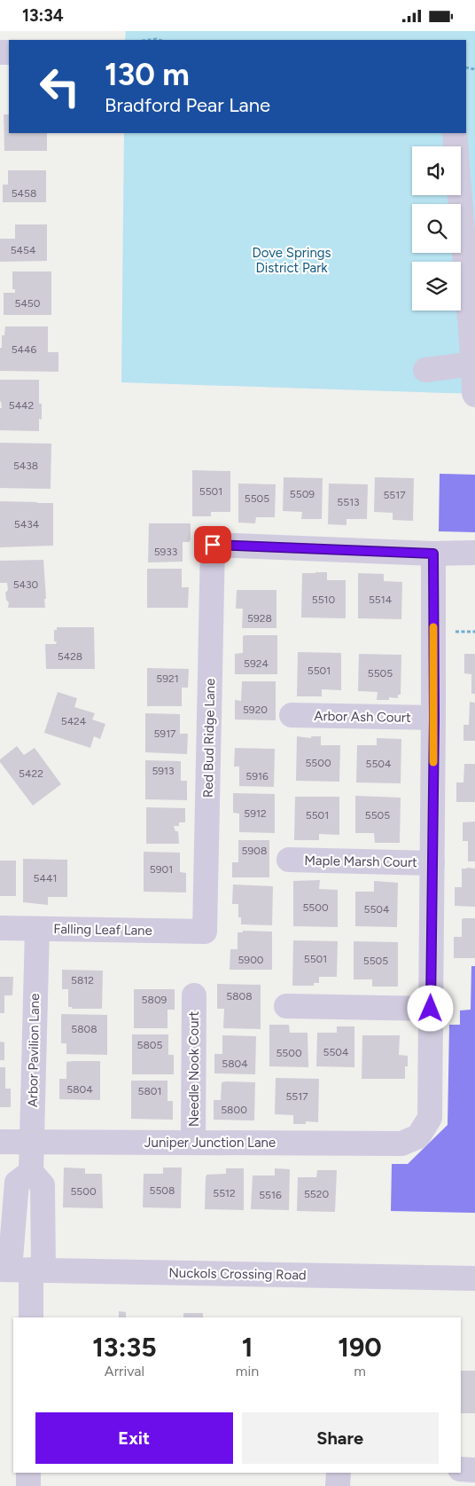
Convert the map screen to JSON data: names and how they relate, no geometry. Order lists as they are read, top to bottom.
{
  "streets": {
    "street": [
      "Arbor Ash Court",
      "Red Bud Ridge Lane",
      "Maple Marsh Court",
      "Falling Leaf Lane",
      "Arbor Pavilion Lane",
      "Needle Nook Court",
      "Juniper Junction Lane",
      "Nuckols Crossing Road"
    ]
  },
  "crossings": [
    ["Red Bud Ridge Lane", "Falling Leaf Lane"],
    ["Falling Leaf Lane", "Arbor Pavilion Lane"],
    ["Arbor Pavilion Lane", "Juniper Junction Lane"],
    ["Needle Nook Court", "Juniper Junction Lane"]
  ],
  "parks": ["Dove Springs District Park"],
  "house_numbers": [
    "5458",
    "5454",
    "5450",
    "5446",
    "5442",
    "5438",
    "5501",
    "5509",
    "5517",
    "5505",
    "5513",
    "5434",
    "5933",
    "5430",
    "5510",
    "5514",
    "5928",
    "5428",
    "5924",
    "5501",
    "5505",
    "5921",
    "5920",
    "5424",
    "5917",
    "5500",
    "5504",
    "5913",
    "5422",
    "5916",
    "5912",
    "5501",
    "5505",
    "5908",
    "5901",
    "5441",
    "5500",
    "5504",
    "5501",
    "5900",
    "5505",
    "5812",
    "5808",
    "5809",
    "5808",
    "5805",
    "5504",
    "5500",
    "5804",
    "5804",
    "5801",
    "5517",
    "5800",
    "5508",
    "5500",
    "5512",
    "5520",
    "5516"
  ],
  "page": {
    "status": "13:34",
    "turn": ["130 m", "Bradford Pear Lane"],
    "eta": [
      "13:35",
      "Arrival",
      "1",
      "min",
      "190",
      "m"
    ],
    "buttons": ["Exit", "Share"]
  }
}
